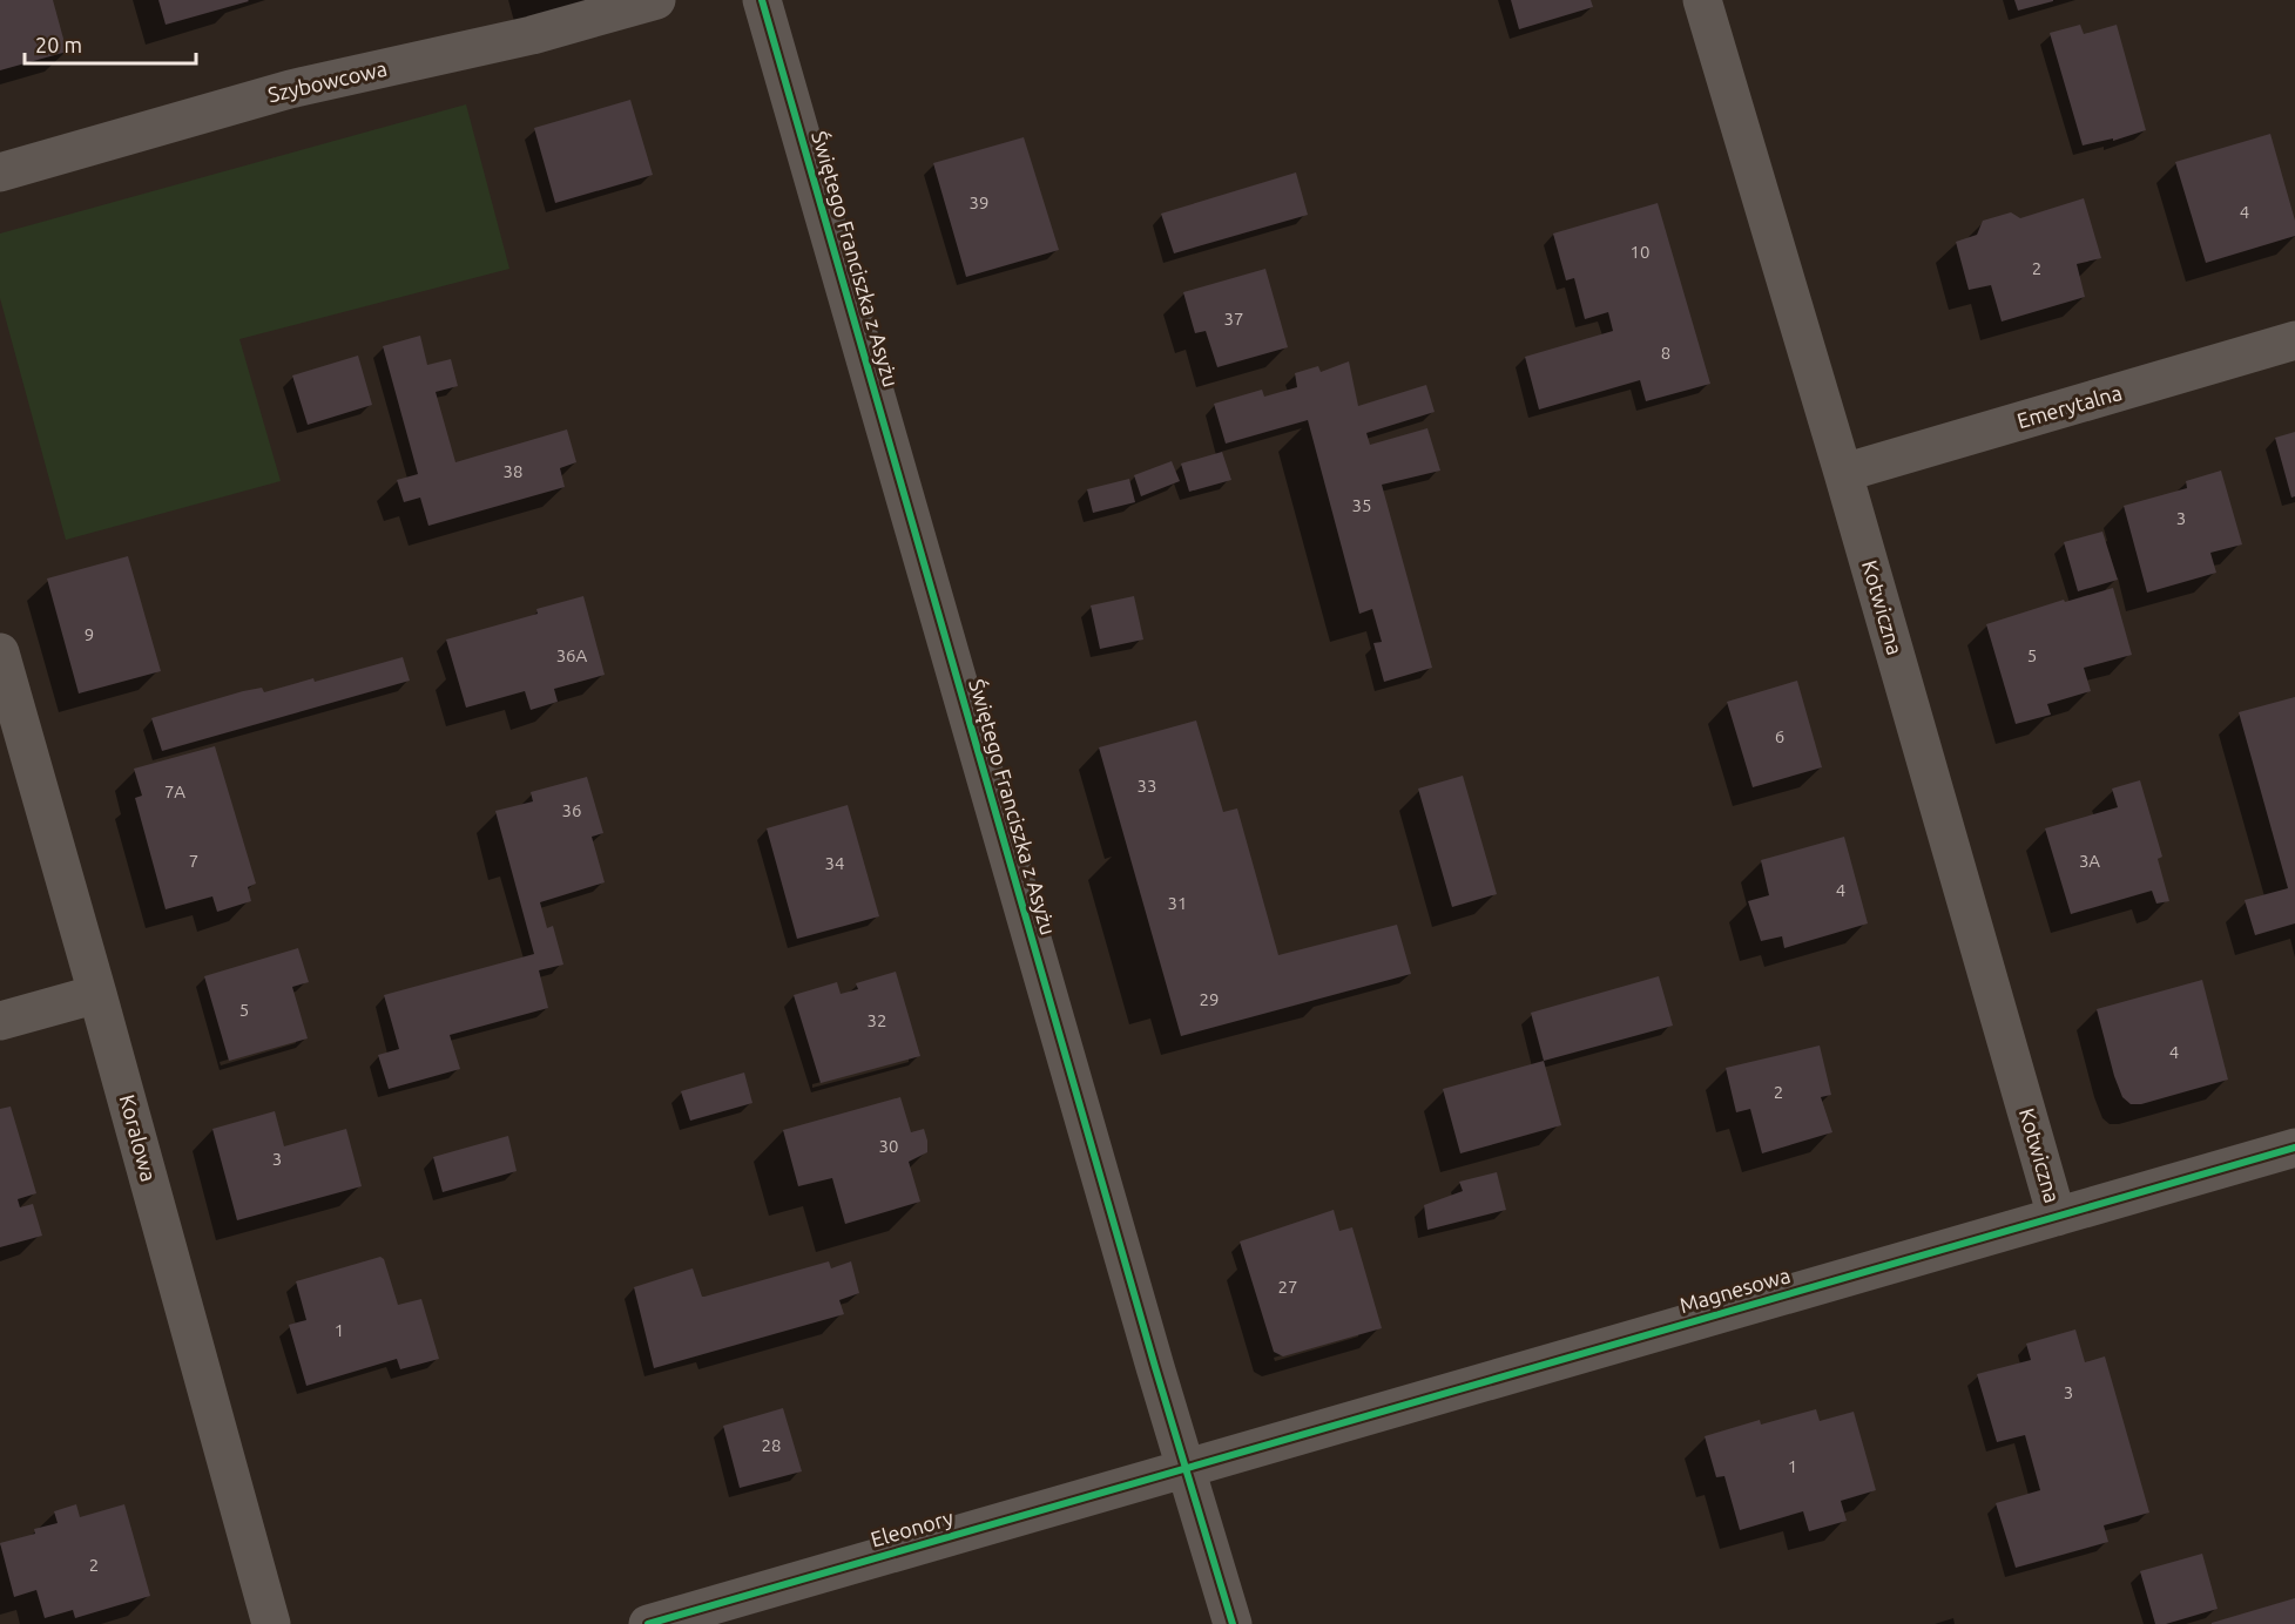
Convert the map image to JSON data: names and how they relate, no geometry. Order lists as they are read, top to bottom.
{
  "streets": {
    "street": [
      "Szybowcowa",
      "Świętego Franciszka z Asyżu",
      "Emerytalna",
      "Kotwiczna",
      "Koralowa",
      "Magnesowa",
      "Eleonory"
    ]
  },
  "crossings": [
    ["Świętego Franciszka z Asyżu", "Magnesowa"],
    ["Świętego Franciszka z Asyżu", "Eleonory"],
    ["Emerytalna", "Kotwiczna"],
    ["Kotwiczna", "Magnesowa"],
    ["Magnesowa", "Eleonory"]
  ],
  "house_numbers": [
    "39",
    "4",
    "10",
    "2",
    "37",
    "8",
    "38",
    "35",
    "3",
    "9",
    "36A",
    "5",
    "6",
    "33",
    "7A",
    "36",
    "7",
    "3A",
    "34",
    "4",
    "31",
    "29",
    "5",
    "32",
    "4",
    "2",
    "30",
    "3",
    "27",
    "1",
    "3",
    "28",
    "1",
    "2"
  ],
  "scale_bar": "20 m"
}
